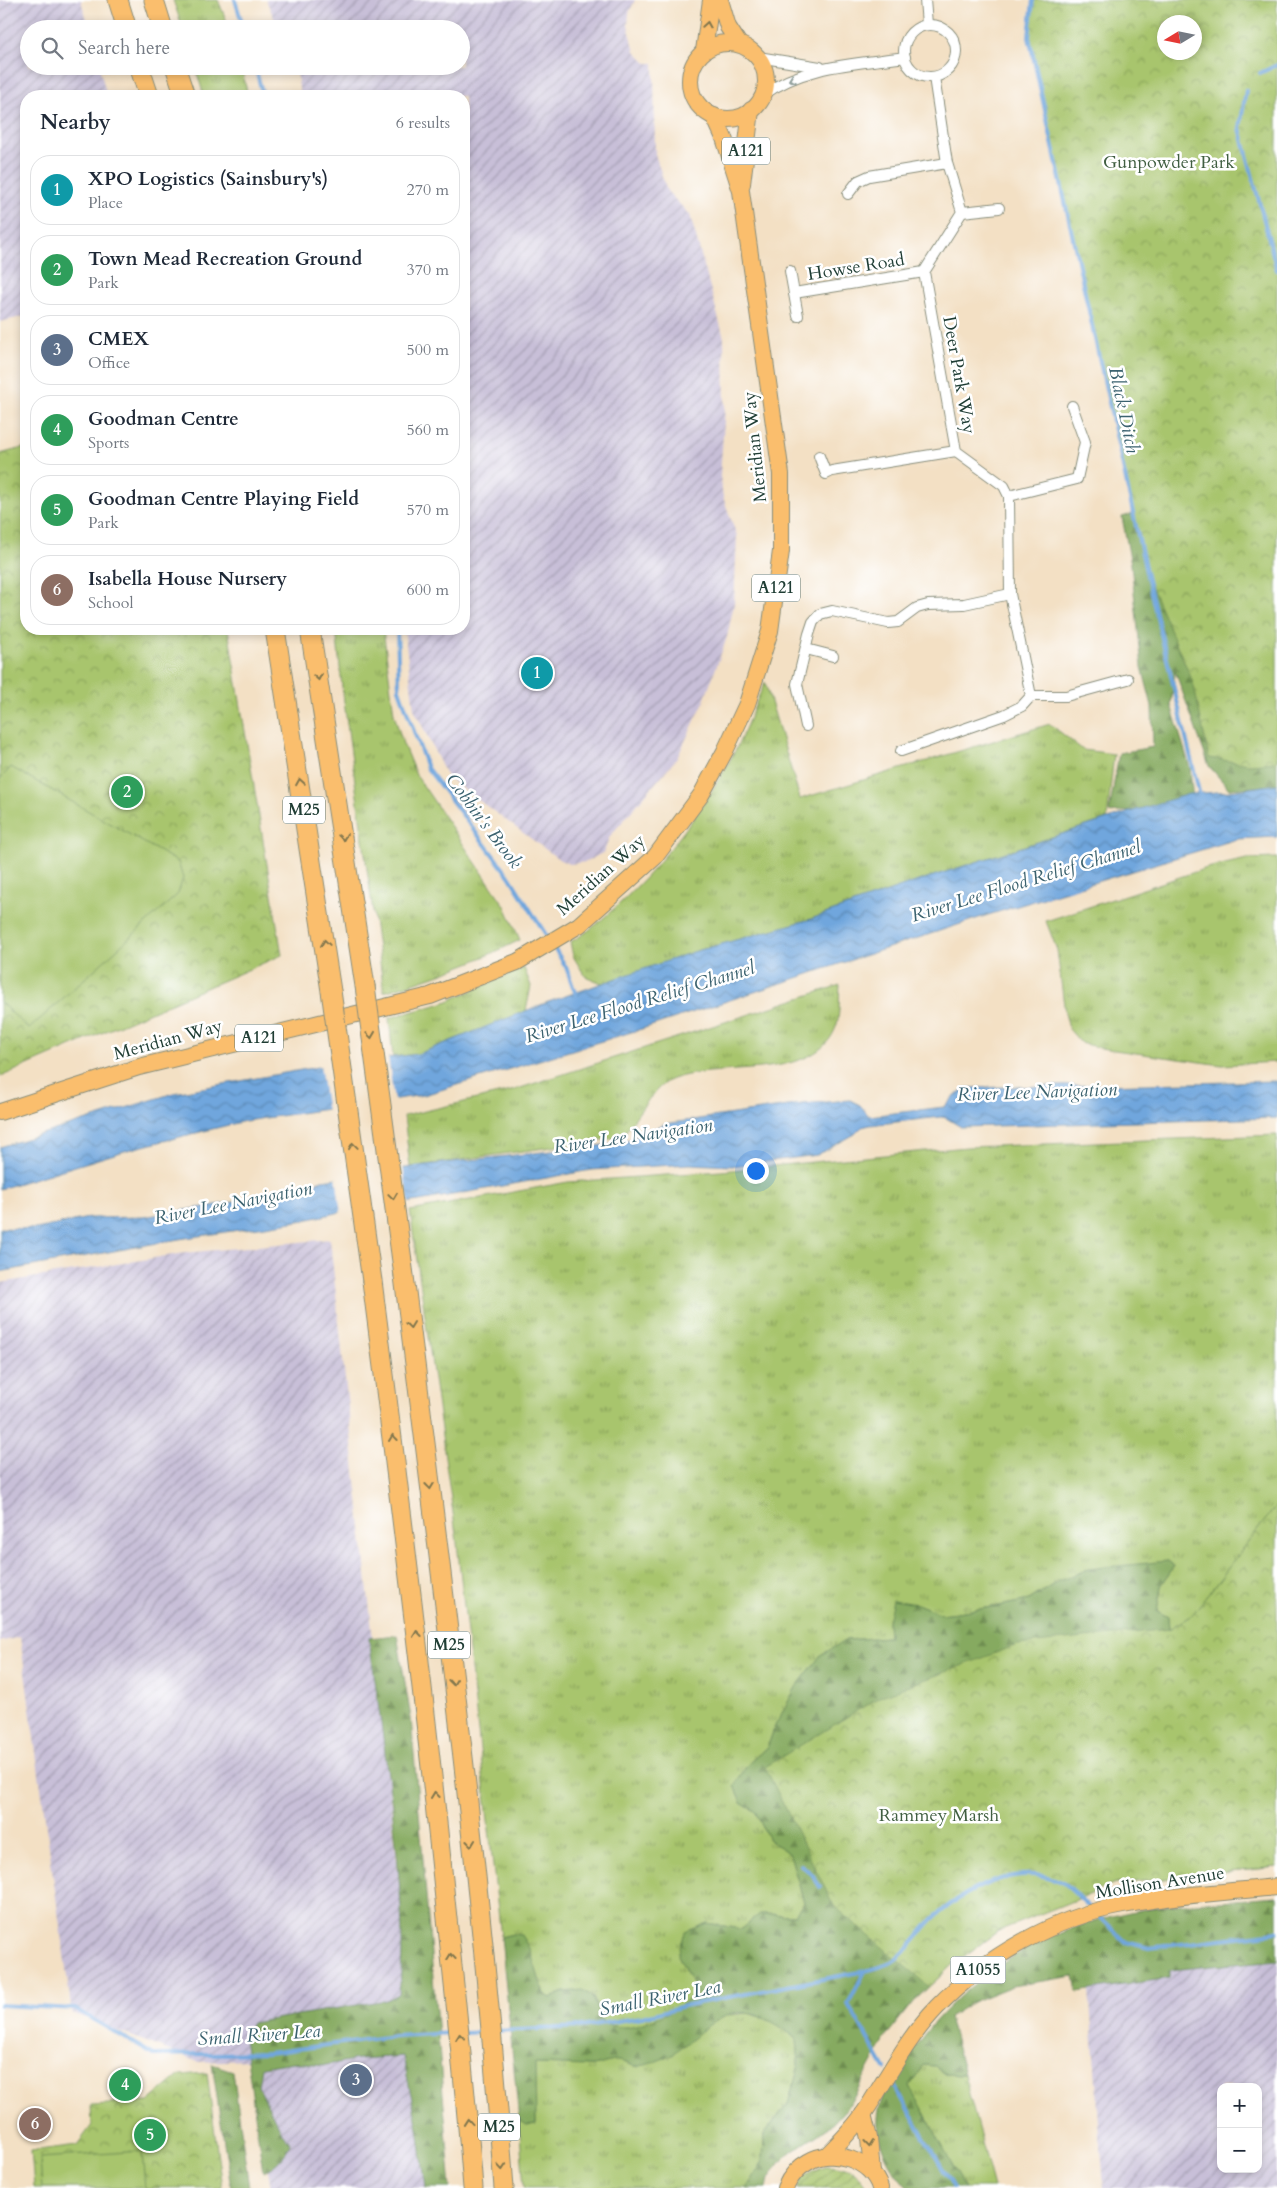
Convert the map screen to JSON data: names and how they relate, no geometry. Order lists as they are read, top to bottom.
{
  "streets": {
    "highway": ["M25"],
    "main road": [
      "A121",
      "Meridian Way",
      "Mollison Avenue",
      "A1055"
    ],
    "street": ["Howse Road", "Deer Park Way"]
  },
  "crossings": [
    ["Howse Road", "Deer Park Way"]
  ],
  "water": [
    "Black Ditch",
    "Cobbin's Brook",
    "River Lee Flood Relief Channel",
    "River Lee Navigation",
    "Small River Lea"
  ],
  "parks": ["Gunpowder Park", "Rammey Marsh"],
  "north": "left",
  "page": {
    "search": "Search here",
    "heading": ["Nearby", "6 results"],
    "list": [
      {
        "mark": "1",
        "name": "XPO Logistics (Sainsbury's)",
        "note": "Place",
        "value": "270 m"
      },
      {
        "mark": "2",
        "name": "Town Mead Recreation Ground",
        "note": "Park",
        "value": "370 m"
      },
      {
        "mark": "3",
        "name": "CMEX",
        "note": "Office",
        "value": "500 m"
      },
      {
        "mark": "4",
        "name": "Goodman Centre",
        "note": "Sports",
        "value": "560 m"
      },
      {
        "mark": "5",
        "name": "Goodman Centre Playing Field",
        "note": "Park",
        "value": "570 m"
      },
      {
        "mark": "6",
        "name": "Isabella House Nursery",
        "note": "School",
        "value": "600 m"
      }
    ],
    "pins": [
      "1",
      "2",
      "3",
      "4",
      "6",
      "5"
    ],
    "map_buttons": ["+", "−"]
  }
}
